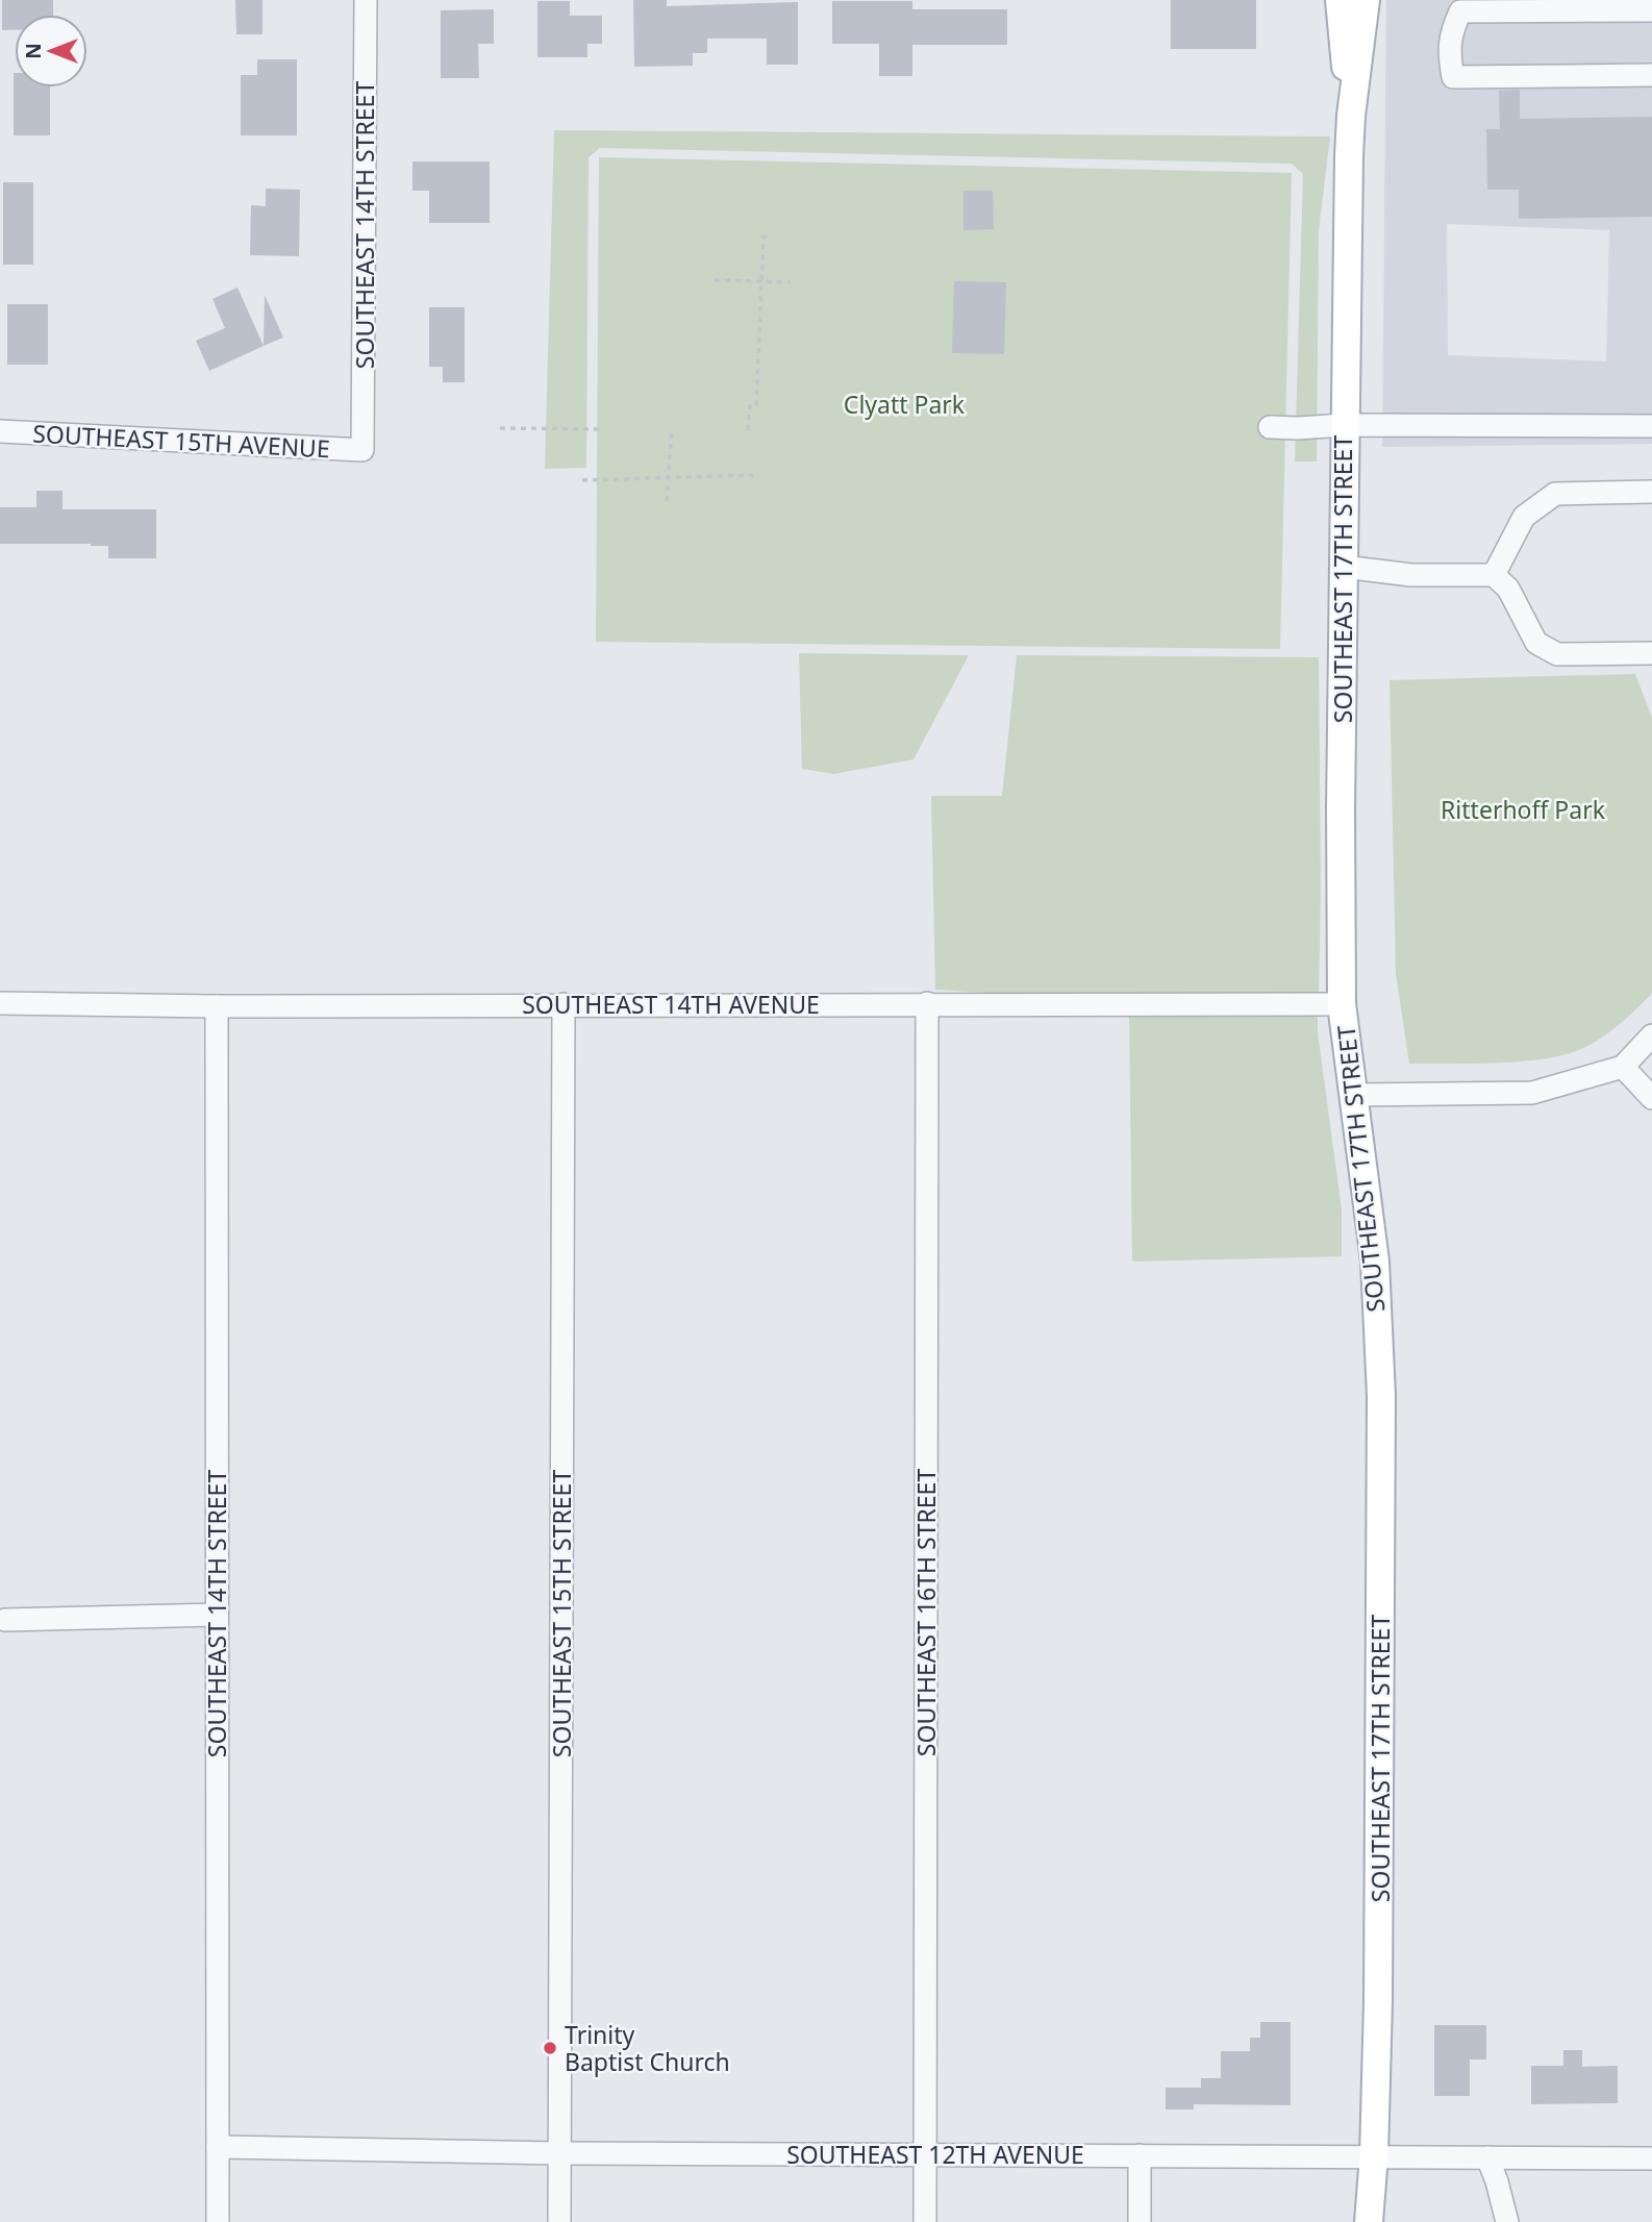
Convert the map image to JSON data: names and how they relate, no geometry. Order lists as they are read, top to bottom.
{
  "streets": {
    "main road": ["SOUTHEAST 17TH STREET"],
    "street": [
      "SOUTHEAST 14TH STREET",
      "SOUTHEAST 15TH AVENUE",
      "SOUTHEAST 14TH AVENUE",
      "SOUTHEAST 16TH STREET",
      "SOUTHEAST 15TH STREET",
      "SOUTHEAST 12TH AVENUE"
    ]
  },
  "crossings": [
    ["SOUTHEAST 14TH STREET", "SOUTHEAST 15TH AVENUE"],
    ["SOUTHEAST 14TH STREET", "SOUTHEAST 14TH AVENUE"],
    ["SOUTHEAST 14TH STREET", "SOUTHEAST 12TH AVENUE"],
    ["SOUTHEAST 17TH STREET", "SOUTHEAST 14TH AVENUE"],
    ["SOUTHEAST 17TH STREET", "SOUTHEAST 12TH AVENUE"],
    ["SOUTHEAST 14TH AVENUE", "SOUTHEAST 16TH STREET"],
    ["SOUTHEAST 14TH AVENUE", "SOUTHEAST 15TH STREET"],
    ["SOUTHEAST 16TH STREET", "SOUTHEAST 12TH AVENUE"],
    ["SOUTHEAST 15TH STREET", "SOUTHEAST 12TH AVENUE"]
  ],
  "parks": ["Clyatt Park", "Ritterhoff Park"],
  "places": ["Trinity Baptist Church"],
  "north": "left"
}
